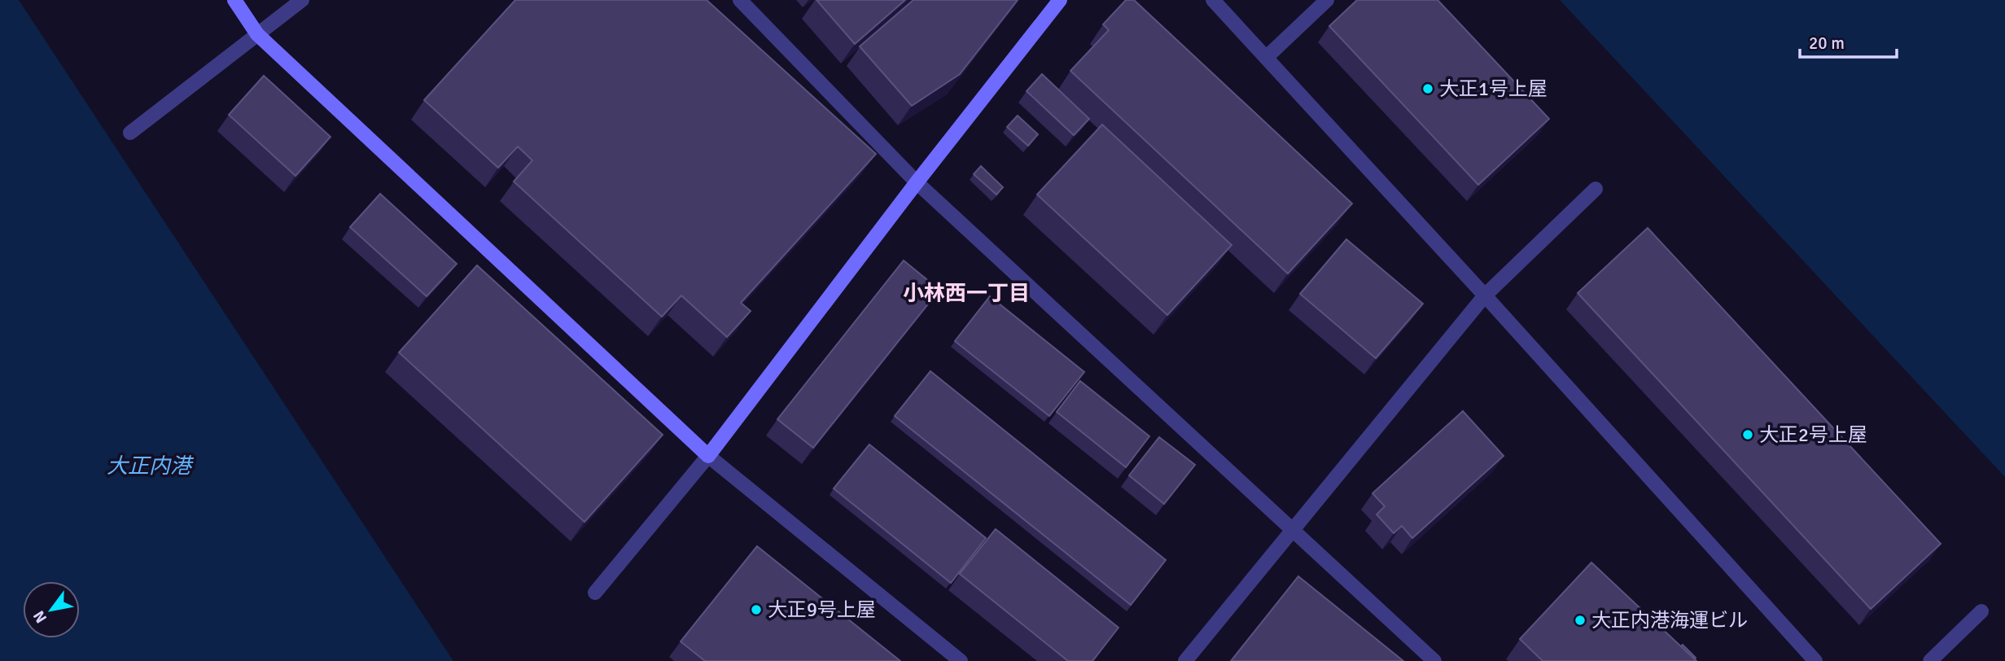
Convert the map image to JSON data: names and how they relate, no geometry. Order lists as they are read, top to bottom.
{
  "districts": ["小林西一丁目"],
  "water": ["大正内港"],
  "places": [
    "大正1号上屋",
    "大正2号上屋",
    "大正9号上屋",
    "大正内港海運ビル"
  ],
  "scale_bar": "20 m",
  "north": "bottom left"
}
